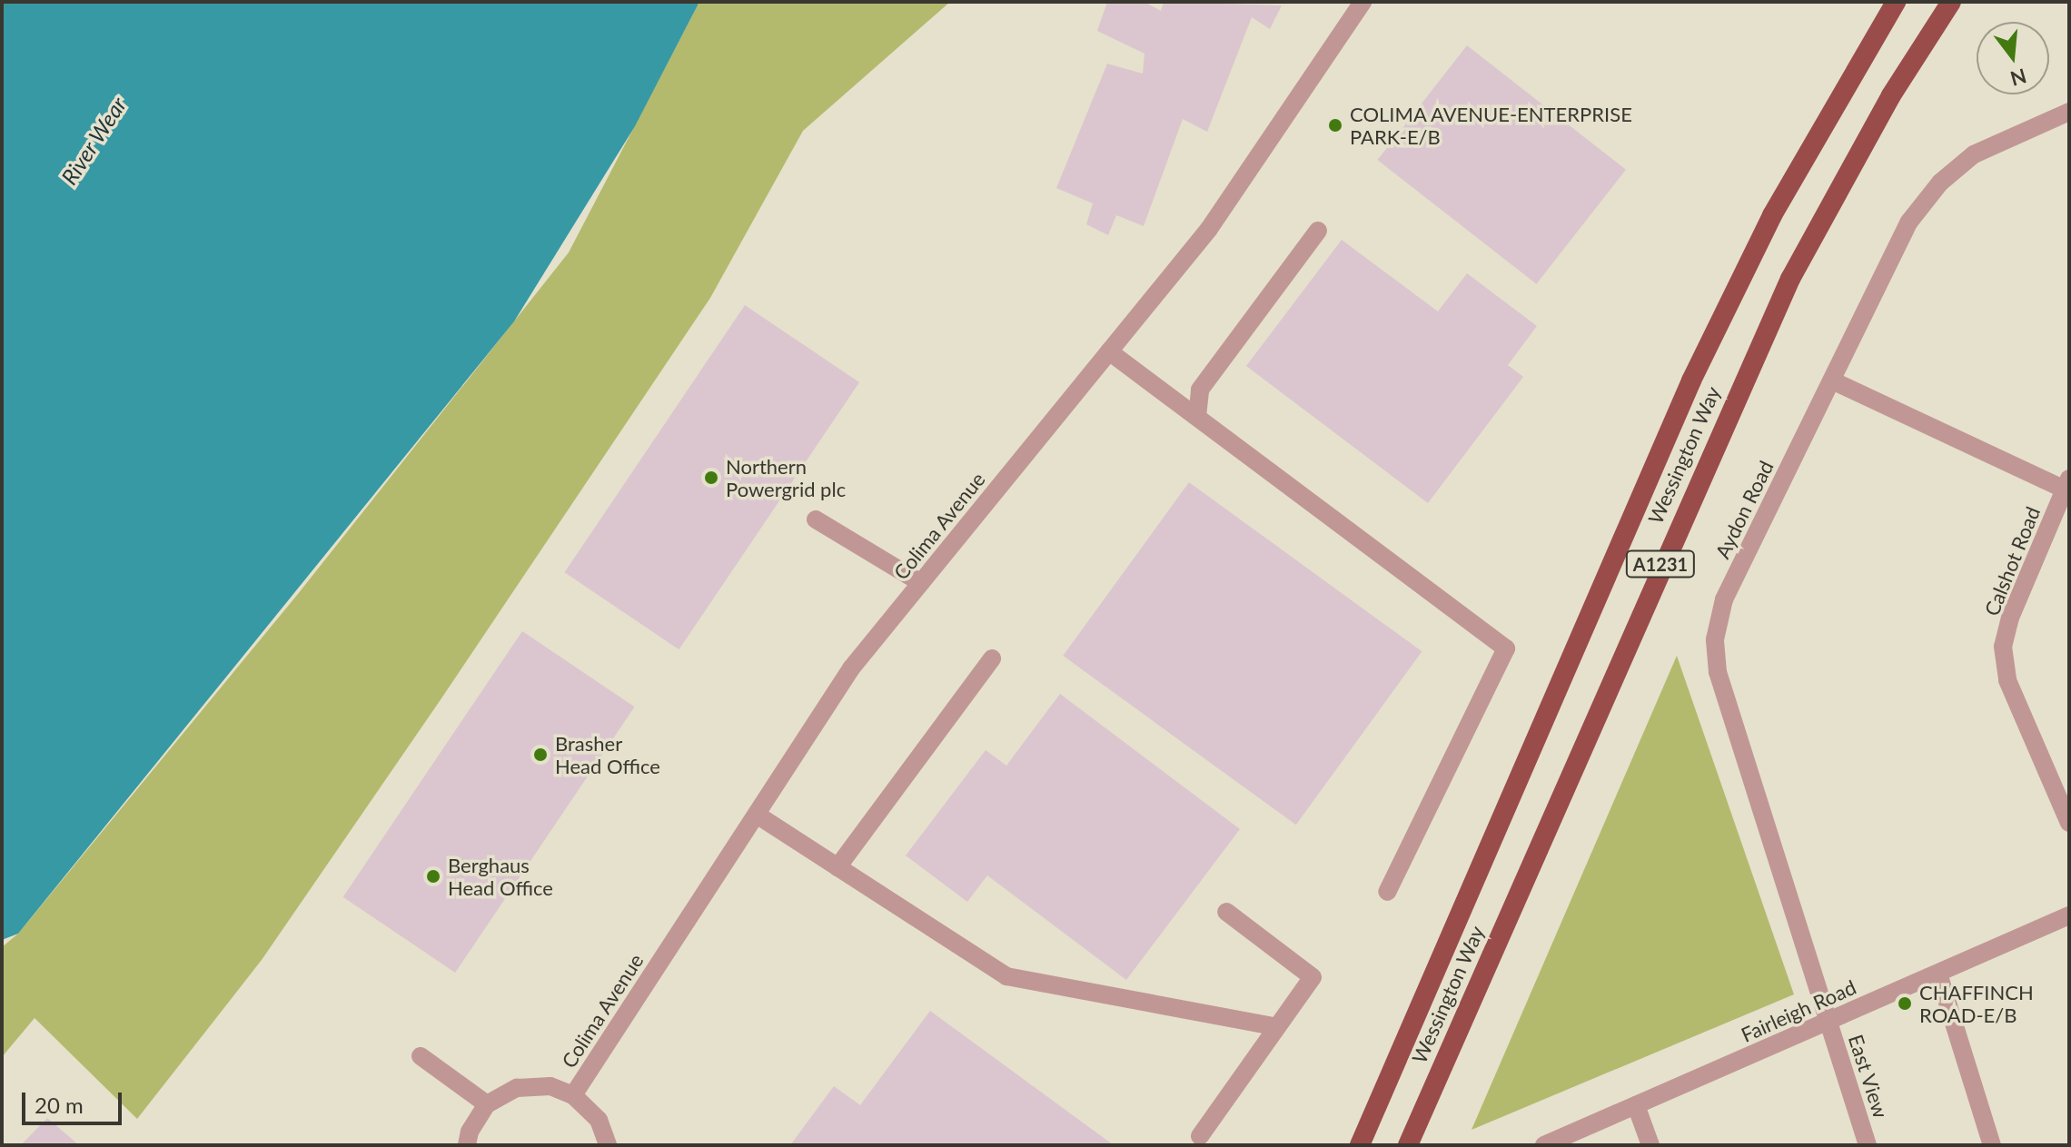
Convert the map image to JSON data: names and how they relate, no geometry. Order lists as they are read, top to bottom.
{
  "streets": {
    "highway": ["Wessington Way", "A1231"],
    "street": [
      "Aydon Road",
      "Colima Avenue",
      "Calshot Road",
      "Fairleigh Road",
      "East View"
    ]
  },
  "crossings": [
    ["Aydon Road", "Fairleigh Road"],
    ["Aydon Road", "East View"],
    ["Fairleigh Road", "East View"]
  ],
  "water": ["River Wear"],
  "places": [
    "COLIMA AVENUE-ENTERPRISE PARK-E/B",
    "Northern Powergrid plc",
    "Brasher Head Office",
    "Berghaus Head Office",
    "CHAFFINCH ROAD-E/B"
  ],
  "scale_bar": "20 m",
  "north": "bottom"
}
